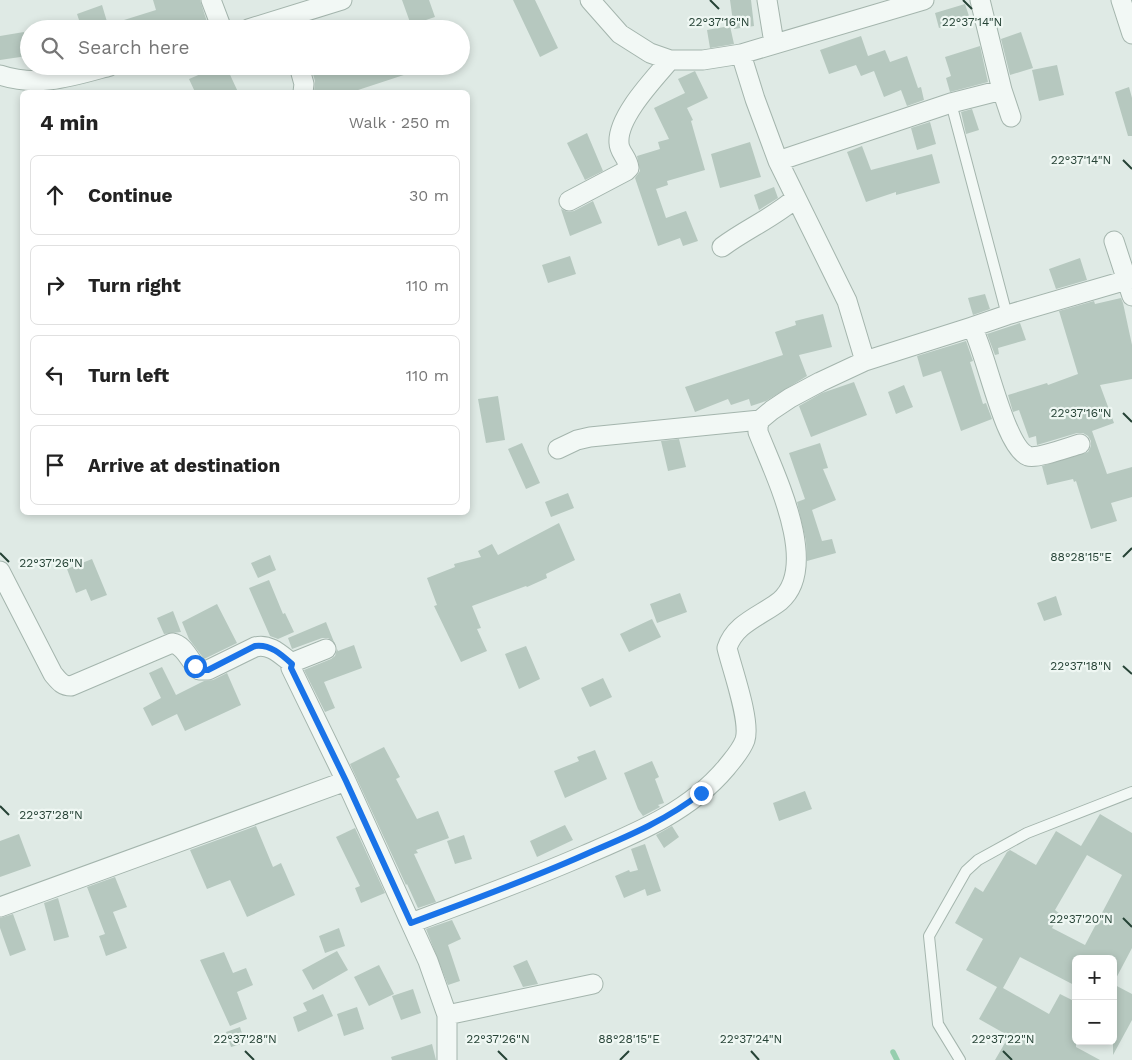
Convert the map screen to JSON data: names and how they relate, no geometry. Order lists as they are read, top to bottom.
{
  "page": {
    "search": "Search here",
    "heading": ["4 min", "Walk · 250 m"],
    "list": [
      ["Continue", "30 m"],
      ["Turn right", "110 m"],
      ["Turn left", "110 m"],
      "Arrive at destination"
    ],
    "map_buttons": ["+", "−"]
  },
  "coordinates": [
    "22°37'16\"N",
    "22°37'14\"N",
    "88°28'15\"E",
    "22°37'26\"N",
    "22°37'18\"N",
    "22°37'28\"N",
    "22°37'20\"N",
    "22°37'24\"N",
    "22°37'22\"N"
  ]
}
